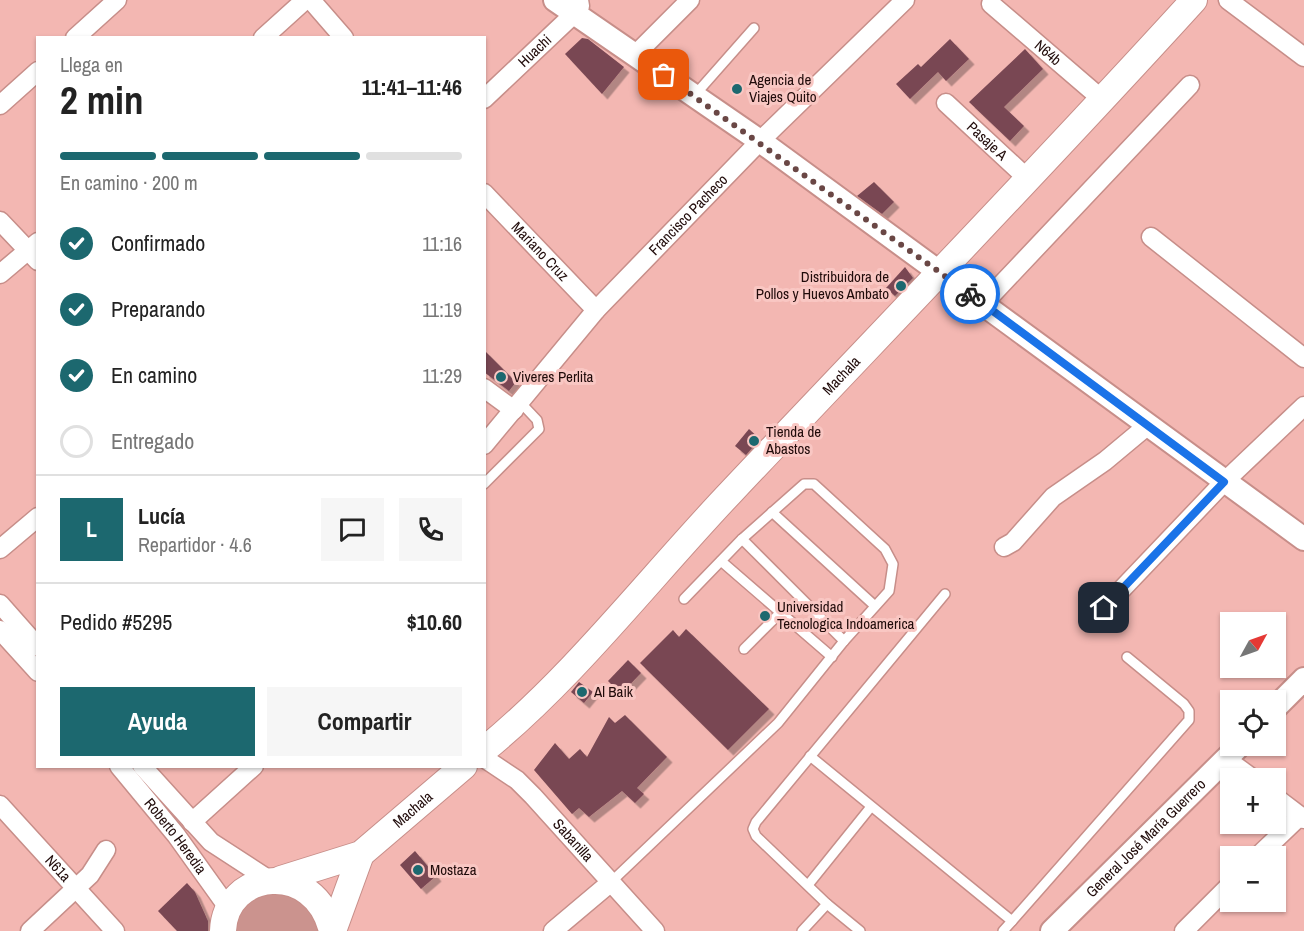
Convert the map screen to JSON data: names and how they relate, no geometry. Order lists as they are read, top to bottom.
{
  "streets": {
    "main road": ["Machala"],
    "street": [
      "Huachi",
      "N64b",
      "Pasaje A",
      "Francisco Pacheco",
      "Mariano Cruz",
      "Roberto Heredia",
      "General José María Guerrero",
      "Sabanilla",
      "N61a"
    ]
  },
  "crossings": [
    ["N64b", "Machala"],
    ["Pasaje A", "Machala"],
    ["Francisco Pacheco", "Mariano Cruz"],
    ["Machala", "Roberto Heredia"]
  ],
  "places": [
    "Agencia de Viajes Quito",
    "Distribuidora de Pollos y Huevos Ambato",
    "Viveres Perlita",
    "Tienda de Abastos",
    "Universidad Tecnologica Indoamerica",
    "Al Baik",
    "Mostaza"
  ],
  "north": "top right",
  "page": {
    "heading": ["2 min", "Llega en", "11:41–11:46"],
    "panel": [
      "Lucía",
      "Repartidor · 4.6",
      "Pedido #5295",
      "$10.60"
    ],
    "bar": "En camino · 200 m",
    "list": [
      ["Confirmado", "11:16"],
      ["Preparando", "11:19"],
      ["En camino", "11:29"],
      "Entregado"
    ],
    "round": "L",
    "map_buttons": ["+", "−"],
    "buttons": ["Ayuda", "Compartir"]
  }
}
